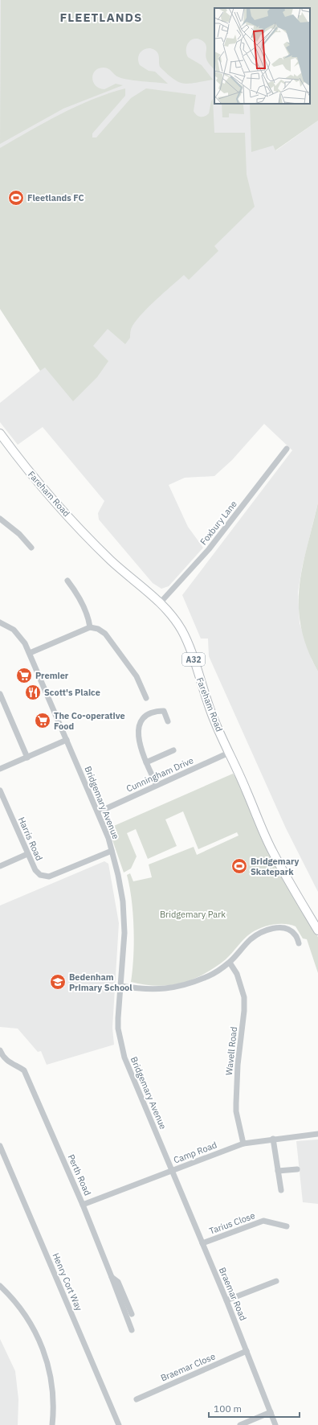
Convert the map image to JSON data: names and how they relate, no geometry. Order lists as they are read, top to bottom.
{
  "streets": {
    "main road": ["Fareham Road", "A32"],
    "street": [
      "Foxbury Lane",
      "Cunningham Drive",
      "Bridgemary Avenue",
      "Harris Road",
      "Wavell Road",
      "Camp Road",
      "Perth Road",
      "Tarius Close",
      "Henry Cort Way",
      "Braemar Road",
      "Braemar Close"
    ]
  },
  "crossings": [
    ["Fareham Road", "Foxbury Lane"],
    ["Fareham Road", "Cunningham Drive"],
    ["Cunningham Drive", "Bridgemary Avenue"],
    ["Bridgemary Avenue", "Harris Road"],
    ["Bridgemary Avenue", "Camp Road"],
    ["Bridgemary Avenue", "Braemar Road"],
    ["Wavell Road", "Camp Road"],
    ["Camp Road", "Perth Road"],
    ["Camp Road", "Braemar Road"],
    ["Tarius Close", "Braemar Road"],
    ["Braemar Road", "Braemar Close"]
  ],
  "districts": ["FLEETLANDS"],
  "parks": ["Bridgemary Park"],
  "places": {
    "sports": ["Fleetlands FC", "Bridgemary Skatepark"],
    "supermarket": ["Premier", "The Co-operative Food"],
    "restaurant": ["Scott's Plaice"],
    "school or university": ["Bedenham Primary School"]
  },
  "scale_bar": "100 m"
}
